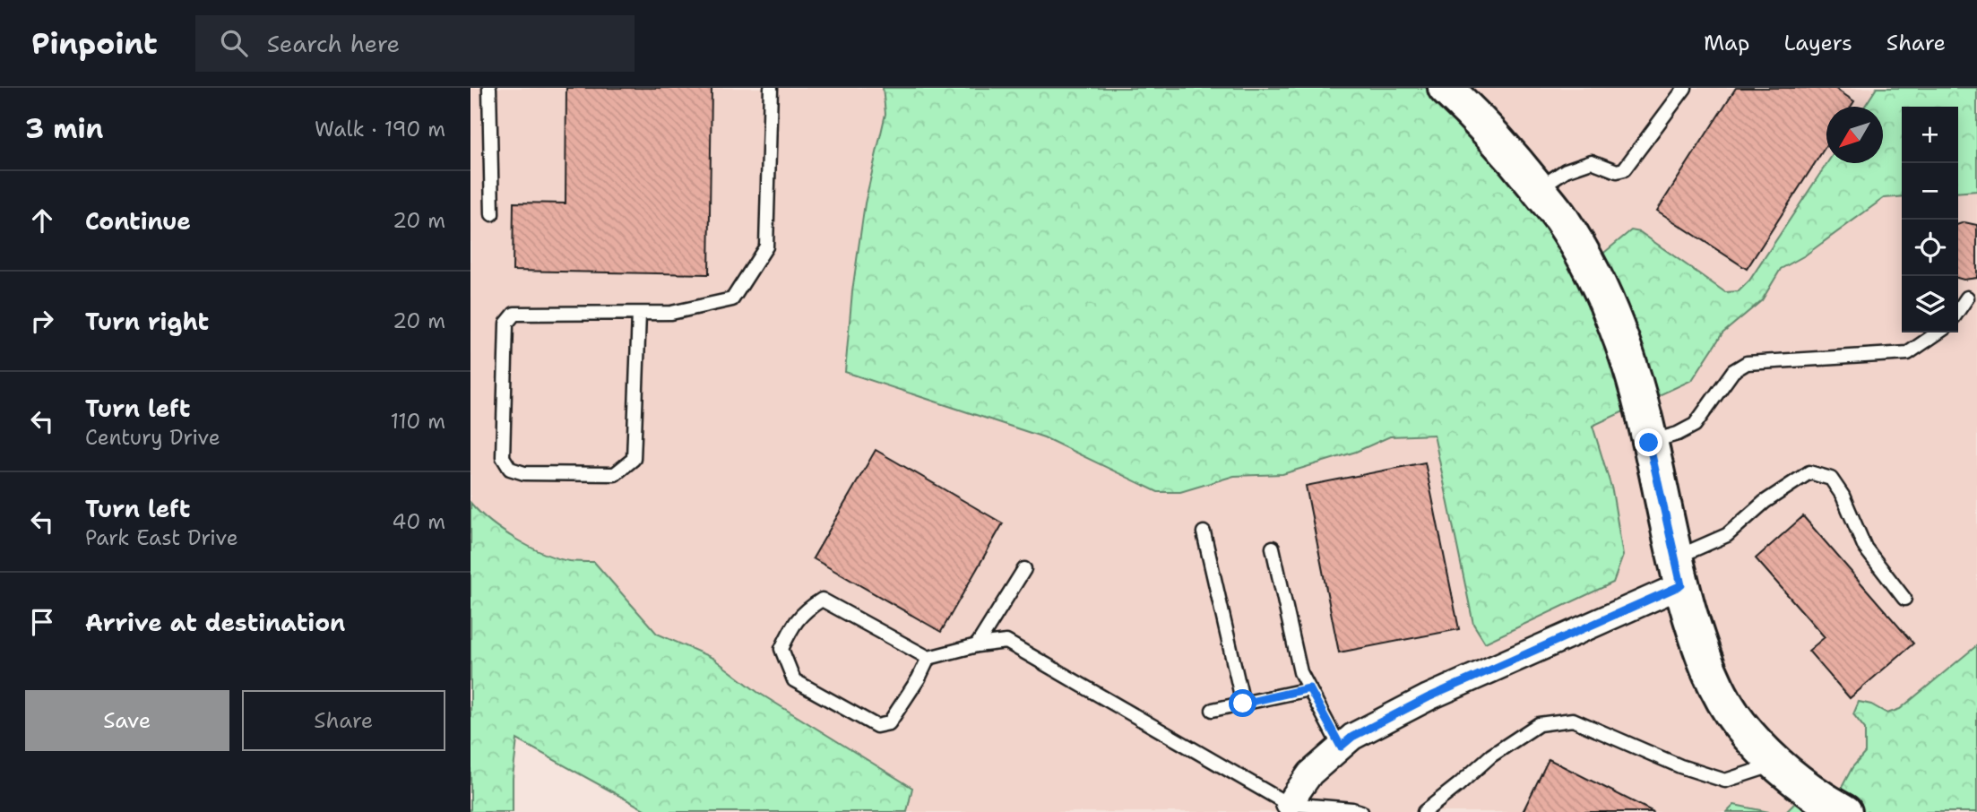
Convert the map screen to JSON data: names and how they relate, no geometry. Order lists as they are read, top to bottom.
{
  "north": "bottom left",
  "page": {
    "header": "Pinpoint",
    "search": "Search here",
    "nav": ["Map", "Layers", "Share"],
    "heading": ["3 min", "Walk · 190 m"],
    "map_buttons": ["+", "−"],
    "list": [
      ["Continue", "20 m"],
      ["Turn right", "20 m"],
      ["Turn left", "Century Drive", "110 m"],
      ["Turn left", "Park East Drive", "40 m"],
      "Arrive at destination"
    ],
    "buttons": ["Save", "Share"]
  }
}
